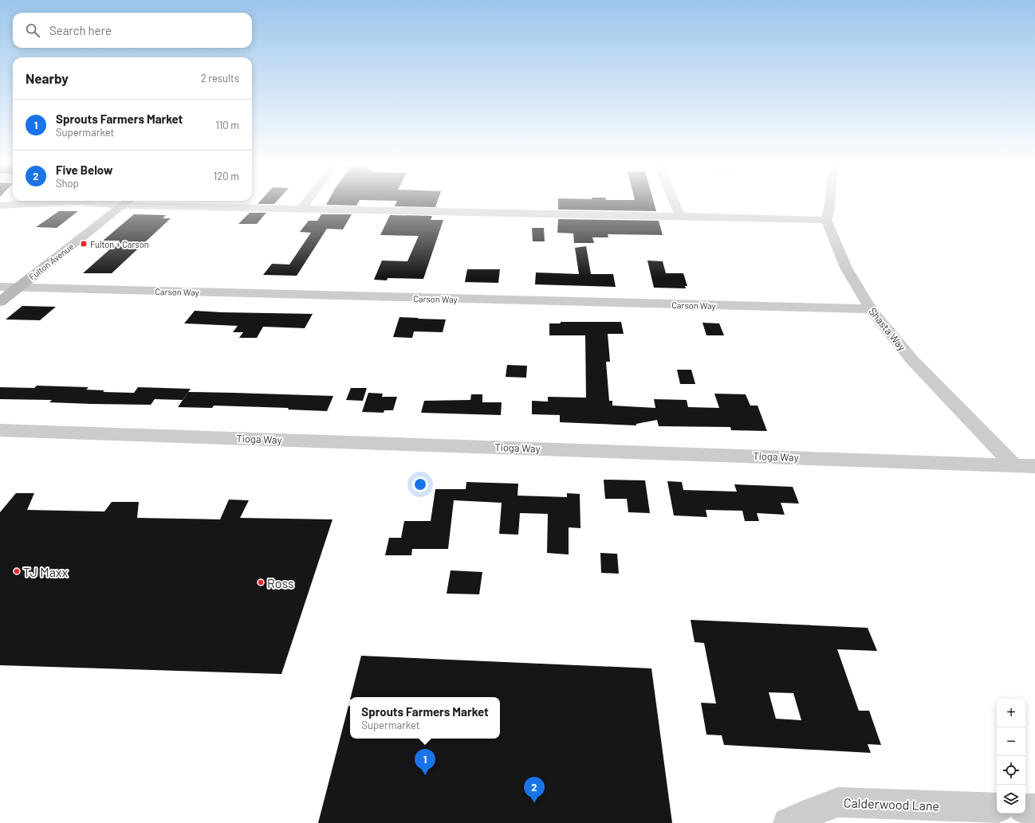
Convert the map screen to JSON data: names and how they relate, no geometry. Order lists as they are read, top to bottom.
{
  "streets": {
    "main road": ["Fulton Avenue"],
    "street": [
      "Carson Way",
      "Shasta Way",
      "Tioga Way",
      "Calderwood Lane"
    ]
  },
  "crossings": [
    ["Fulton Avenue", "Carson Way"],
    ["Carson Way", "Shasta Way"],
    ["Shasta Way", "Tioga Way"]
  ],
  "places": {
    "transit": ["Fulton + Carson"],
    "other": ["TJ Maxx", "Ross"]
  },
  "page": {
    "search": "Search here",
    "heading": ["Nearby", "2 results"],
    "list": [
      {
        "mark": "1",
        "name": "Sprouts Farmers Market",
        "note": "Supermarket",
        "value": "110 m"
      },
      {
        "mark": "2",
        "name": "Five Below",
        "note": "Shop",
        "value": "120 m"
      }
    ],
    "popup": ["Sprouts Farmers Market", "Supermarket"],
    "map_buttons": ["+", "−"],
    "pins": ["1", "2"]
  }
}
